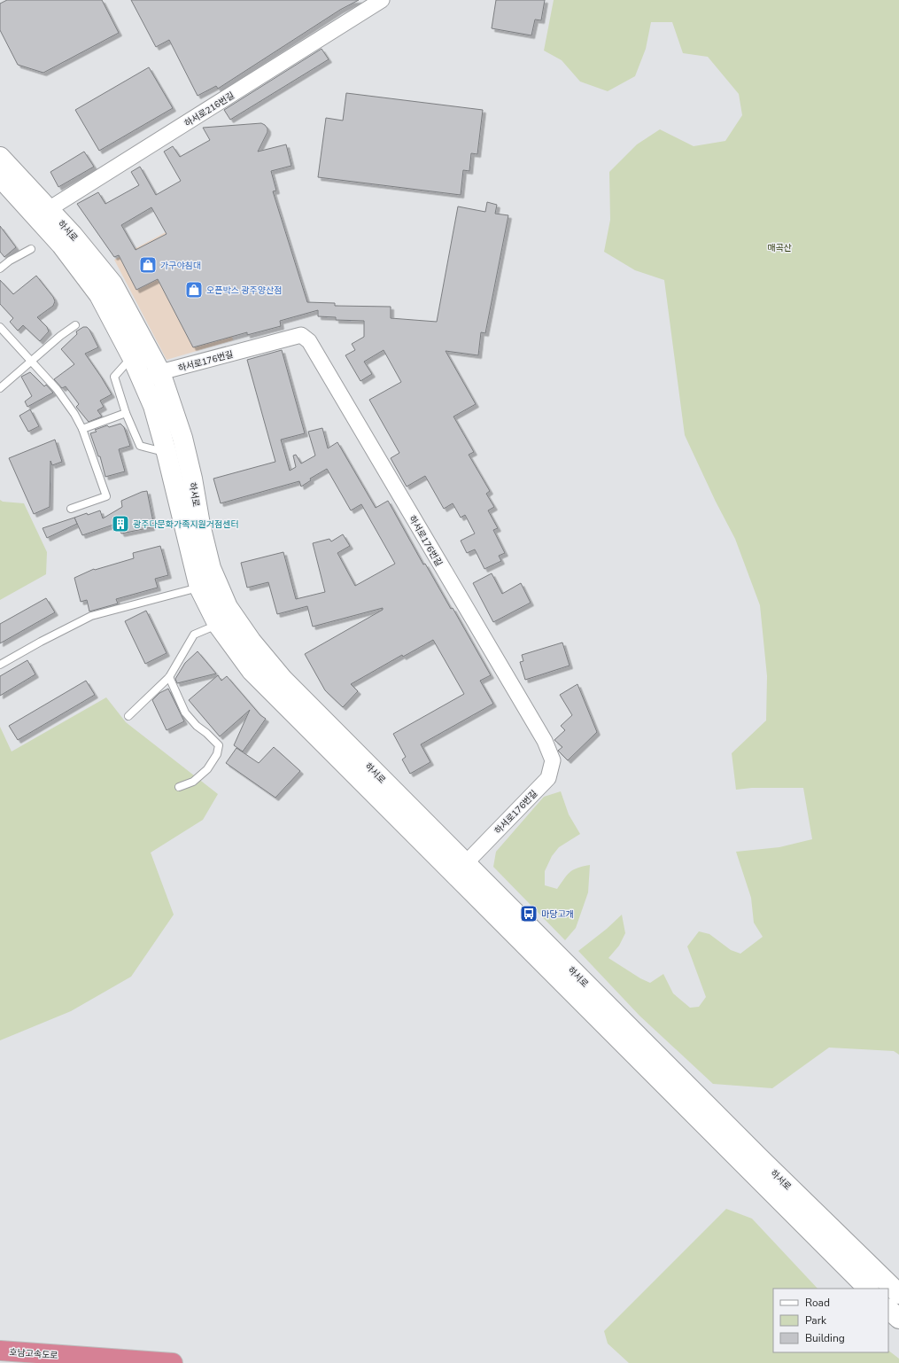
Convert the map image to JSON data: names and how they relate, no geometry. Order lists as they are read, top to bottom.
{
  "streets": {
    "highway": ["호남고속도로"],
    "main road": ["하서로"],
    "street": ["하서로216번길", "하서로176번길"]
  },
  "crossings": [
    ["하서로216번길", "하서로"],
    ["하서로", "하서로176번길"]
  ],
  "parks": ["매곡산"],
  "places": {
    "shop": ["가구야침대", "오픈박스 광주양산점"],
    "building": ["광주다문화가족지원거점센터"],
    "bus stop": ["마당고개"]
  },
  "legend": ["Road", "Park", "Building"]
}
